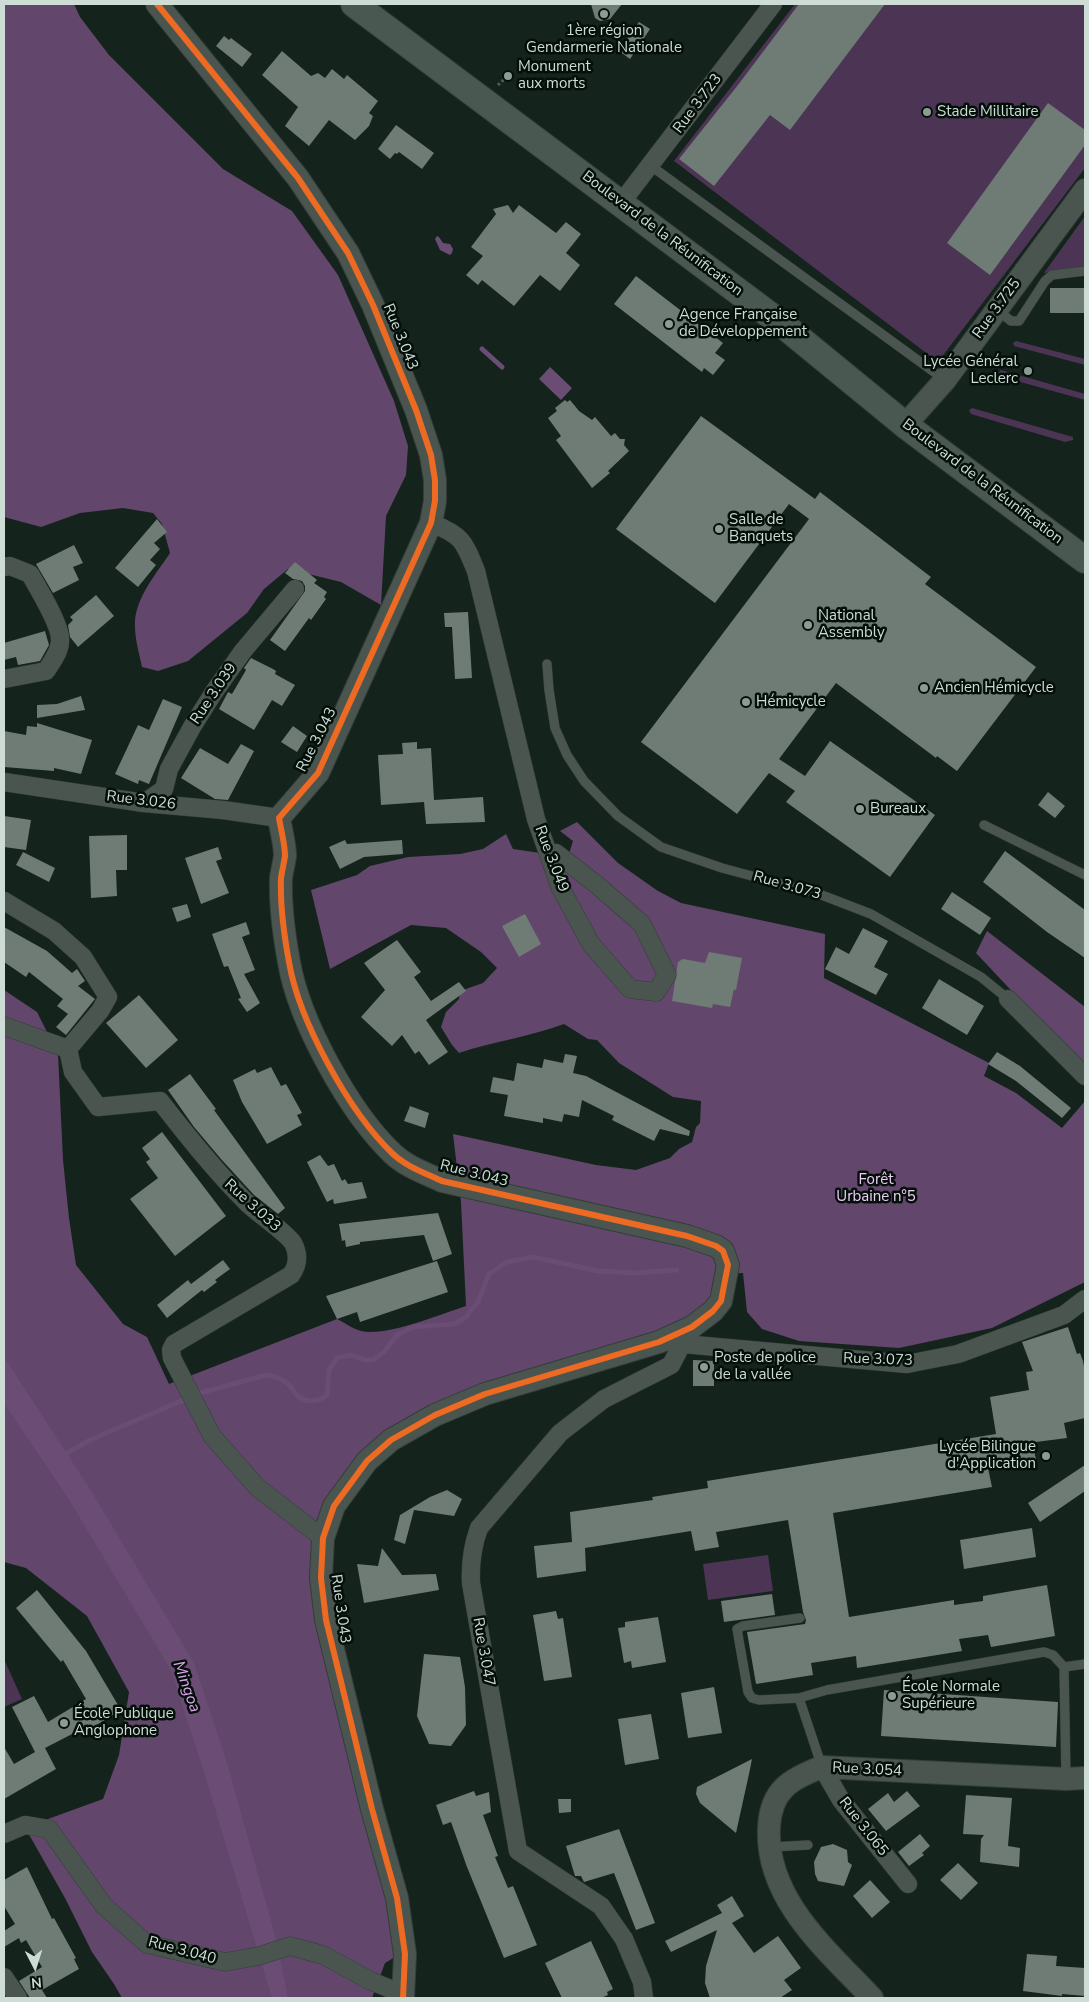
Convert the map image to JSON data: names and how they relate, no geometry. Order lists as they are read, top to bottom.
{
  "streets": {
    "main road": ["Boulevard de la Réunification"],
    "street": [
      "Rue 3.723",
      "Rue 3.725",
      "Rue 3.043",
      "Rue 3.039",
      "Rue 3.026",
      "Rue 3.049",
      "Rue 3.073",
      "Rue 3.033",
      "Rue 3.047",
      "Rue 3.054",
      "Rue 3.065",
      "Rue 3.040"
    ]
  },
  "crossings": [
    ["Rue 3.723", "Boulevard de la Réunification"],
    ["Boulevard de la Réunification", "Rue 3.725"],
    ["Rue 3.043", "Rue 3.026"],
    ["Rue 3.043", "Rue 3.049"],
    ["Rue 3.043", "Rue 3.073"],
    ["Rue 3.043", "Rue 3.033"],
    ["Rue 3.043", "Rue 3.040"],
    ["Rue 3.039", "Rue 3.026"],
    ["Rue 3.073", "Rue 3.047"],
    ["Rue 3.054", "Rue 3.065"]
  ],
  "water": ["Mingoa"],
  "parks": ["Forêt Urbaine n°5"],
  "places": [
    "1ère région Gendarmerie Nationale",
    "Monument aux morts",
    "Stade Millitaire",
    "Agence Française de Développement",
    "Lycée Général Leclerc",
    "Salle de Banquets",
    "National Assembly",
    "Ancien Hémicycle",
    "Hémicycle",
    "Bureaux",
    "Poste de police de la vallée",
    "Lycée Bilingue d'Application",
    "École Normale Supérieure",
    "École Publique Anglophone"
  ],
  "north": "bottom"
}
